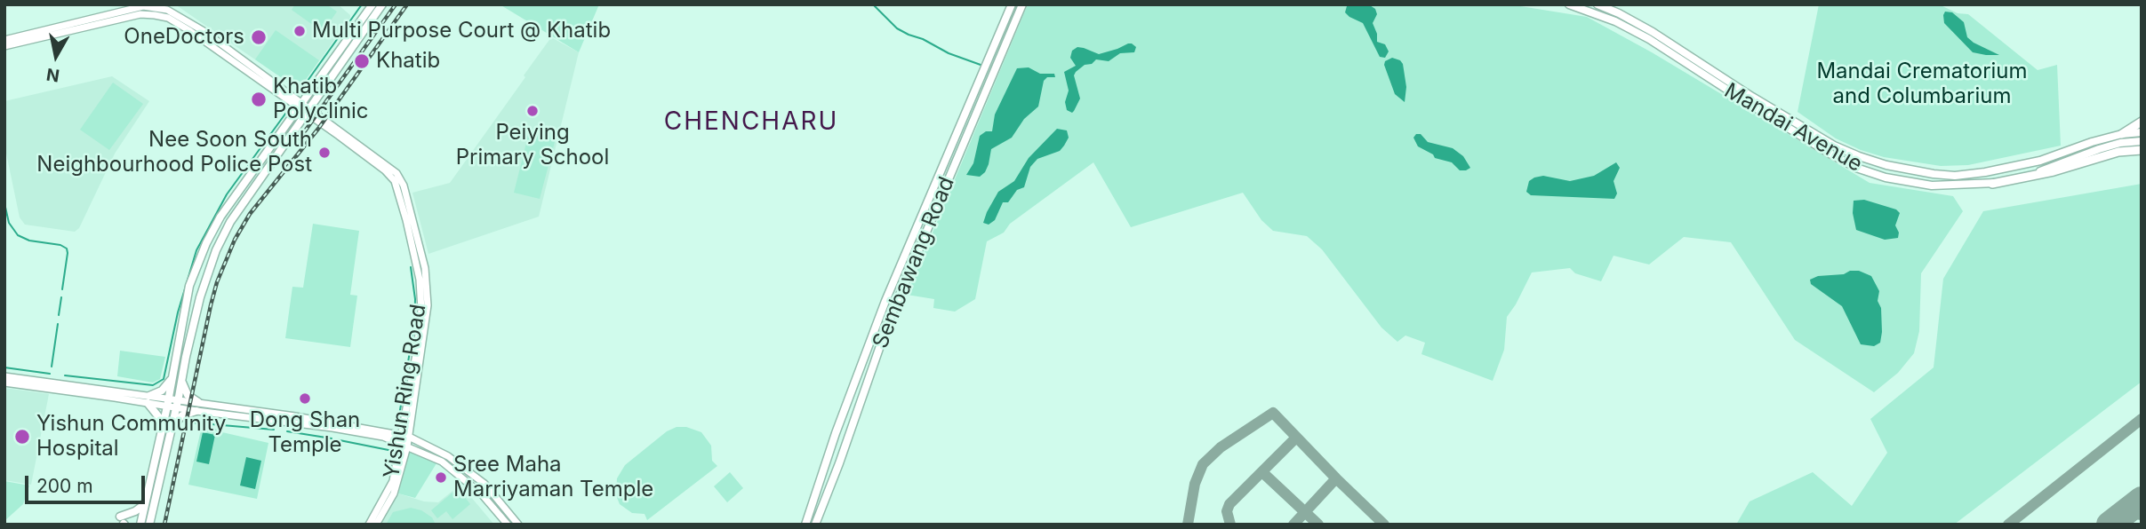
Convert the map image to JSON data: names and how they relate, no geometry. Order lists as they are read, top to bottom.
{
  "streets": {
    "main road": ["Mandai Avenue", "Sembawang Road", "Yishun Ring Road"]
  },
  "districts": ["CHENCHARU"],
  "parks": ["Mandai Crematorium and Columbarium"],
  "places": [
    "Multi Purpose Court @ Khatib",
    "OneDoctors",
    "Khatib",
    "Khatib Polyclinic",
    "Peiying Primary School",
    "Nee Soon South Neighbourhood Police Post",
    "Dong Shan Temple",
    "Yishun Community Hospital",
    "Sree Maha Marriyaman Temple"
  ],
  "scale_bar": "200 m",
  "north": "bottom"
}
